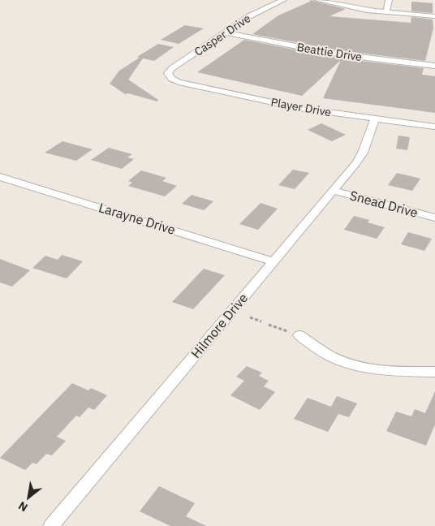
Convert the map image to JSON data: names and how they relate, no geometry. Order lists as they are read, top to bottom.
{
  "streets": {
    "street": [
      "Casper Drive",
      "Beattie Drive",
      "Player Drive",
      "Snead Drive",
      "Larayne Drive",
      "Hilmore Drive"
    ]
  },
  "crossings": [
    ["Casper Drive", "Beattie Drive"],
    ["Casper Drive", "Player Drive"],
    ["Player Drive", "Hilmore Drive"],
    ["Snead Drive", "Hilmore Drive"],
    ["Larayne Drive", "Hilmore Drive"]
  ],
  "north": "bottom left"
}
